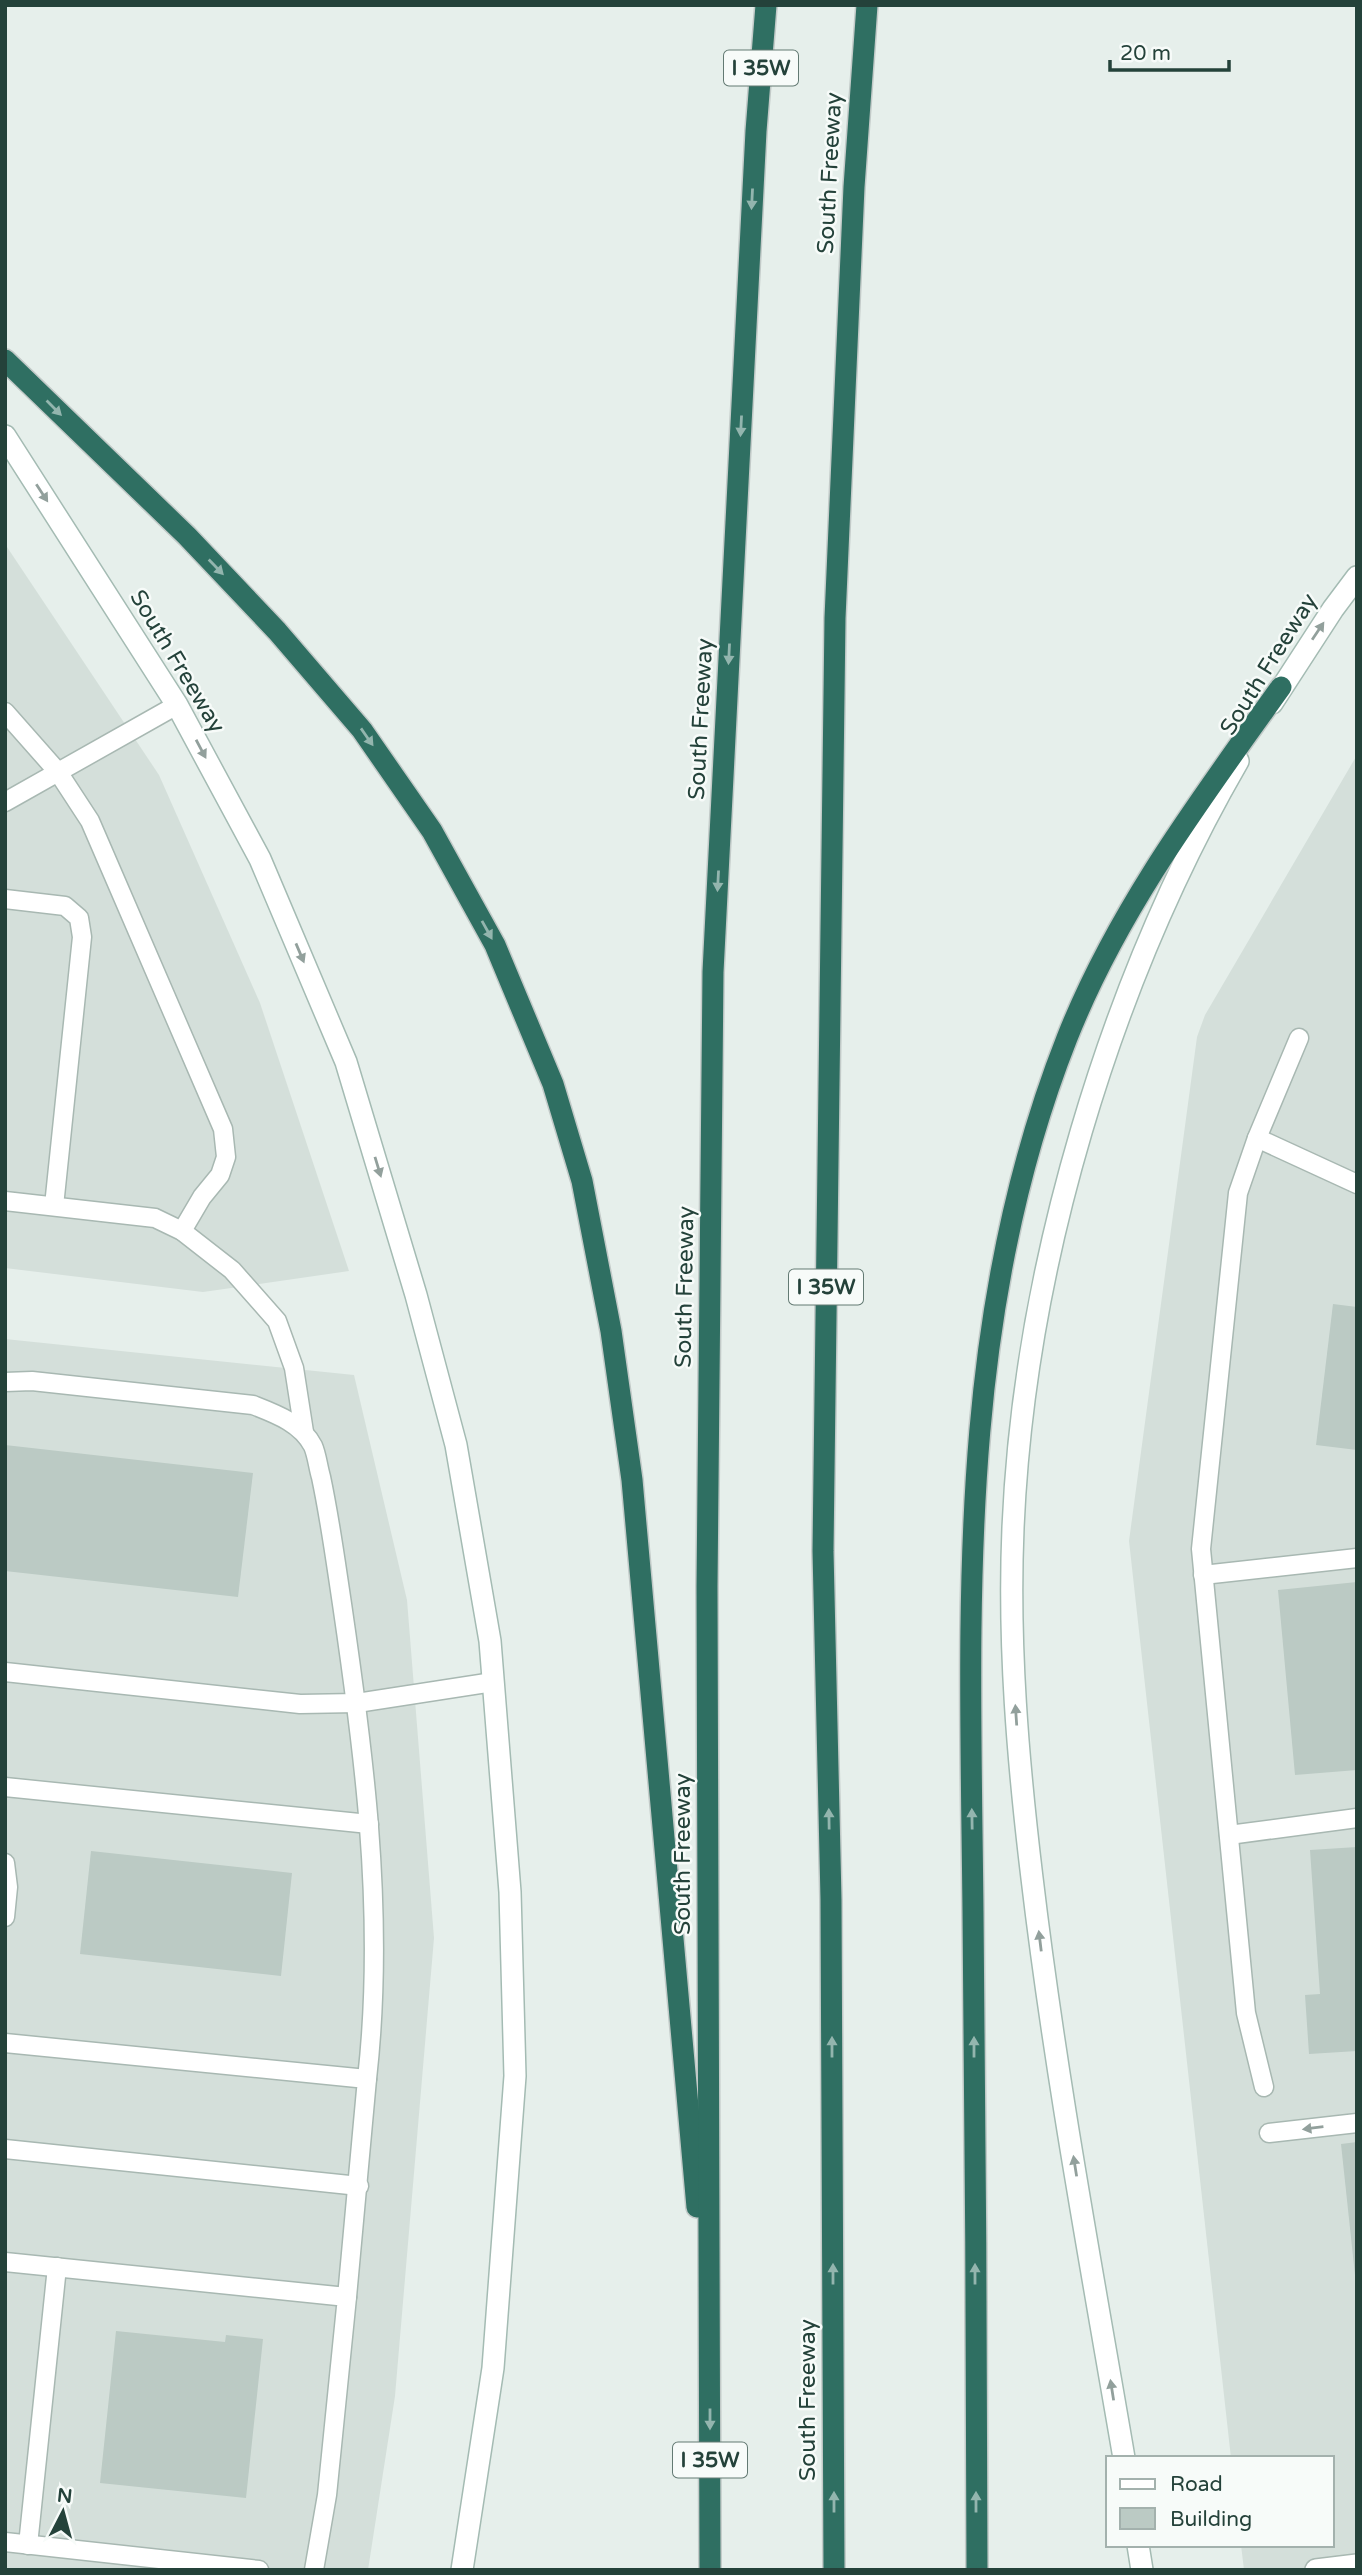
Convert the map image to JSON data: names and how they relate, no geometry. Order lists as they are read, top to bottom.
{
  "streets": {
    "highway": ["I 35W", "South Freeway"]
  },
  "legend": ["Road", "Building"],
  "scale_bar": "20 m",
  "north": "top"
}
